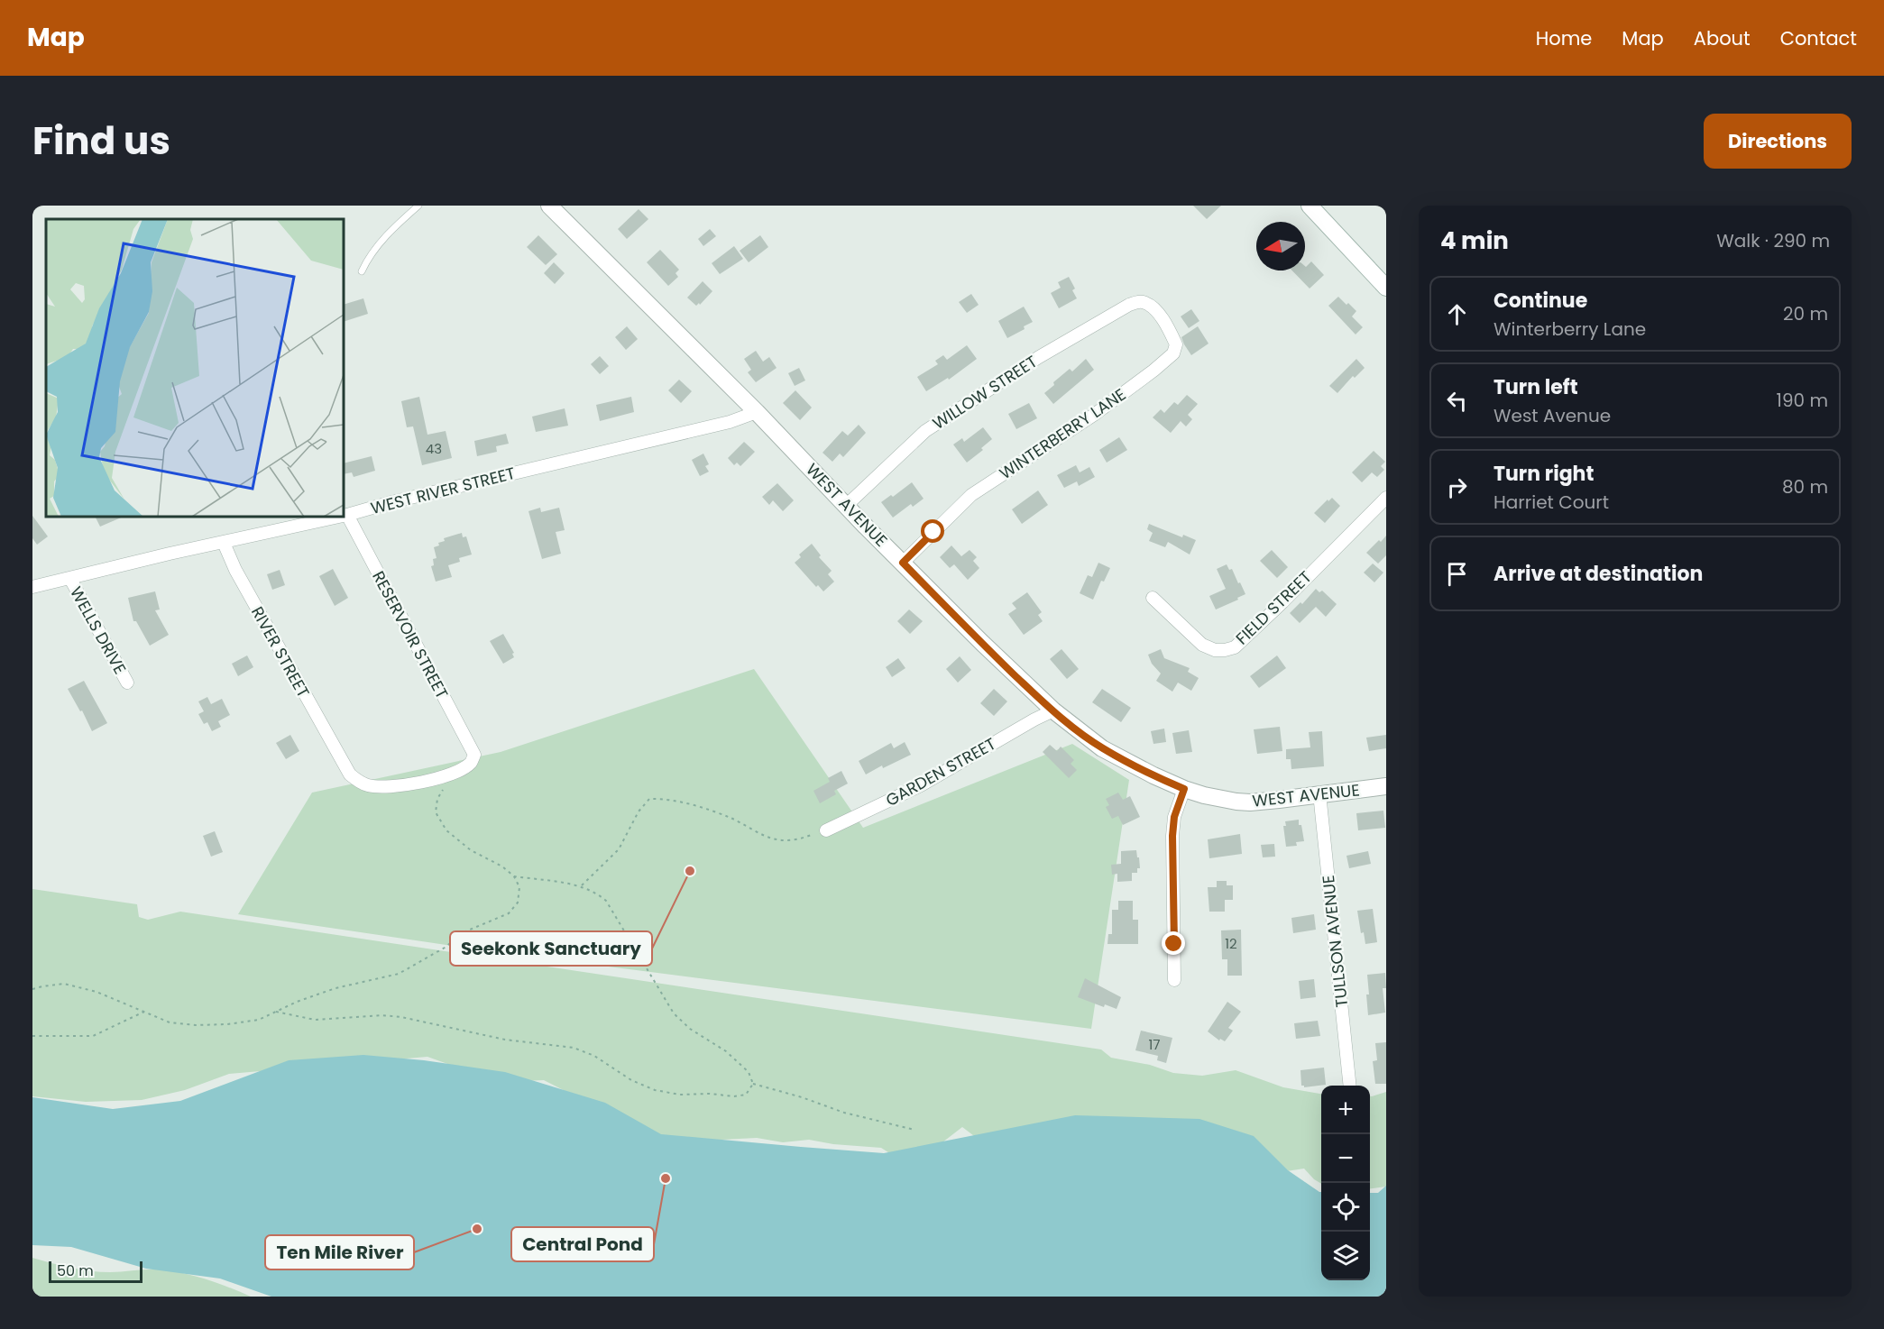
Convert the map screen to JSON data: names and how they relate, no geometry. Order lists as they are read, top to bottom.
{
  "streets": {
    "street": [
      "WILLOW STREET",
      "WINTERBERRY LANE",
      "WEST RIVER STREET",
      "WEST AVENUE",
      "FIELD STREET",
      "WELLS DRIVE",
      "RESERVOIR STREET",
      "RIVER STREET",
      "GARDEN STREET",
      "TULLSON AVENUE"
    ]
  },
  "crossings": [
    ["WILLOW STREET", "WINTERBERRY LANE"],
    ["WILLOW STREET", "WEST AVENUE"],
    ["WINTERBERRY LANE", "WEST AVENUE"],
    ["WEST RIVER STREET", "WEST AVENUE"],
    ["WEST RIVER STREET", "WELLS DRIVE"],
    ["WEST RIVER STREET", "RESERVOIR STREET"],
    ["WEST RIVER STREET", "RIVER STREET"],
    ["WEST AVENUE", "GARDEN STREET"],
    ["WEST AVENUE", "TULLSON AVENUE"],
    ["RESERVOIR STREET", "RIVER STREET"]
  ],
  "places": ["Seekonk Sanctuary", "Central Pond", "Ten Mile River"],
  "house_numbers": ["43", "12", "17"],
  "scale_bar": "50 m",
  "north": "left",
  "page": {
    "header": "Map",
    "nav": [
      "Home",
      "Map",
      "About",
      "Contact"
    ],
    "title": "Find us",
    "buttons": "Directions",
    "heading": ["4 min", "Walk · 290 m"],
    "list": [
      ["Continue", "Winterberry Lane", "20 m"],
      ["Turn left", "West Avenue", "190 m"],
      ["Turn right", "Harriet Court", "80 m"],
      "Arrive at destination"
    ],
    "map_buttons": ["+", "−"],
    "scale": "50 m"
  }
}
